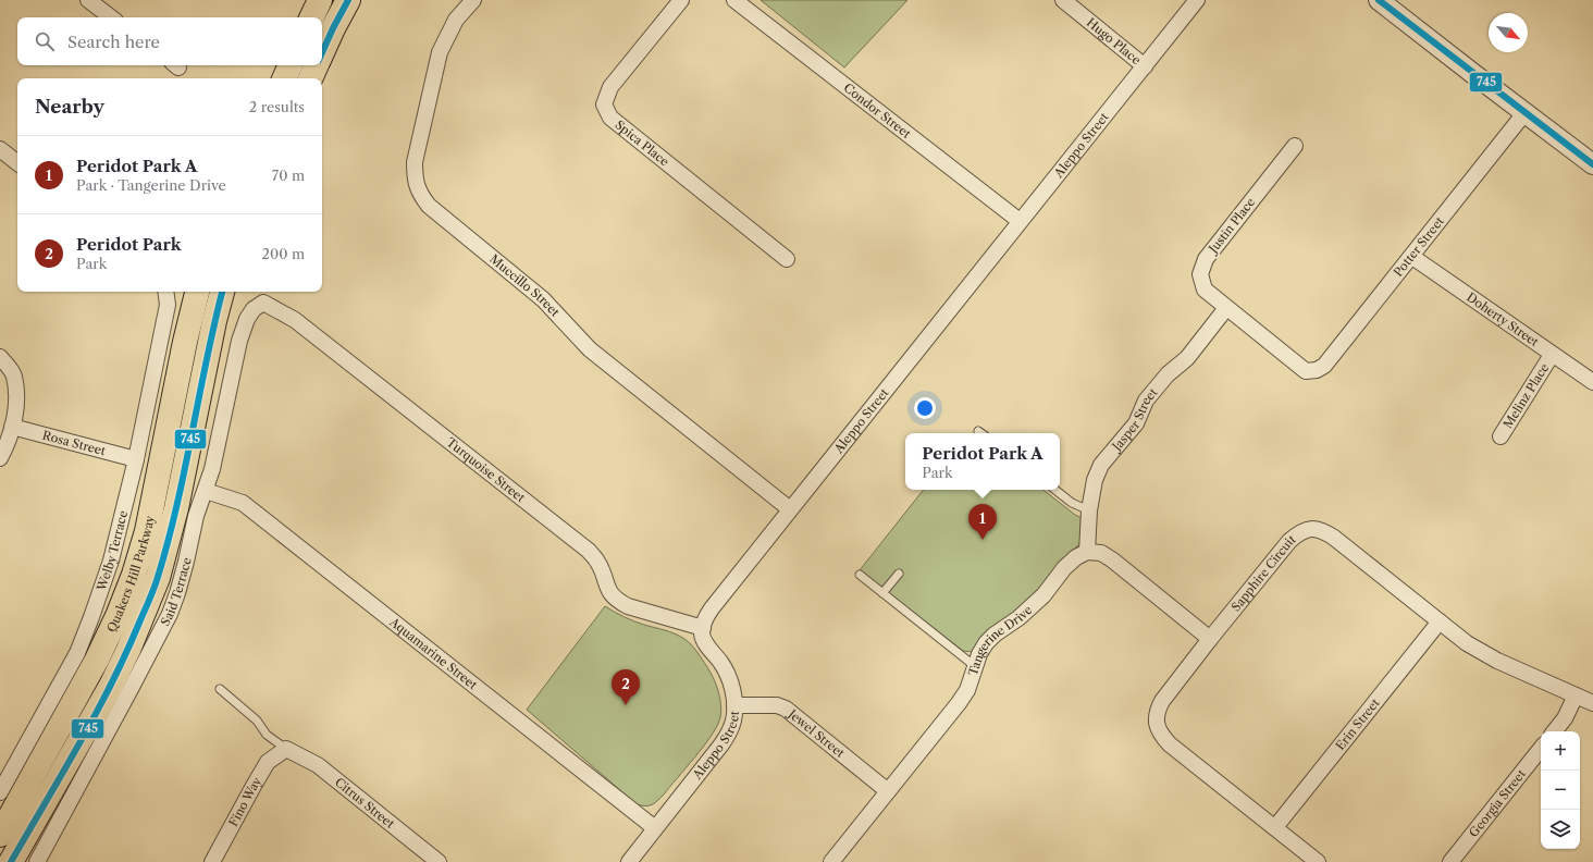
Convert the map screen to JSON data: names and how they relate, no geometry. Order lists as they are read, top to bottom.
{
  "streets": {
    "main road": ["Quakers Hill Parkway"],
    "street": [
      "Hugo Place",
      "Condor Street",
      "Spica Place",
      "Aleppo Street",
      "Justin Place",
      "Potter Street",
      "Muccillo Street",
      "Doherty Street",
      "Melinz Place",
      "Jasper Street",
      "Rosa Street",
      "Turquoise Street",
      "Welby Terrace",
      "Sapphire Circuit",
      "Said Terrace",
      "Tangerine Drive",
      "Aquamarine Street",
      "Erin Street",
      "Jewel Street",
      "Fino Way",
      "Citrus Street",
      "Georgia Street"
    ]
  },
  "crossings": [
    ["Hugo Place", "Aleppo Street"],
    ["Condor Street", "Aleppo Street"],
    ["Aleppo Street", "Muccillo Street"],
    ["Aleppo Street", "Turquoise Street"],
    ["Aleppo Street", "Aquamarine Street"],
    ["Aleppo Street", "Jewel Street"],
    ["Justin Place", "Potter Street"],
    ["Justin Place", "Jasper Street"],
    ["Potter Street", "Doherty Street"],
    ["Doherty Street", "Melinz Place"],
    ["Jasper Street", "Tangerine Drive"],
    ["Rosa Street", "Welby Terrace"],
    ["Turquoise Street", "Said Terrace"],
    ["Sapphire Circuit", "Erin Street"],
    ["Said Terrace", "Aquamarine Street"],
    ["Tangerine Drive", "Jewel Street"],
    ["Fino Way", "Citrus Street"]
  ],
  "lines": ["transit line 745"],
  "north": "bottom right",
  "page": {
    "search": "Search here",
    "heading": ["Nearby", "2 results"],
    "list": [
      {
        "mark": "1",
        "name": "Peridot Park A",
        "note": "Park · Tangerine Drive",
        "value": "70 m"
      },
      {
        "mark": "2",
        "name": "Peridot Park",
        "note": "Park",
        "value": "200 m"
      }
    ],
    "popup": ["Peridot Park A", "Park"],
    "pins": ["1", "2"],
    "map_buttons": ["+", "−"]
  }
}
